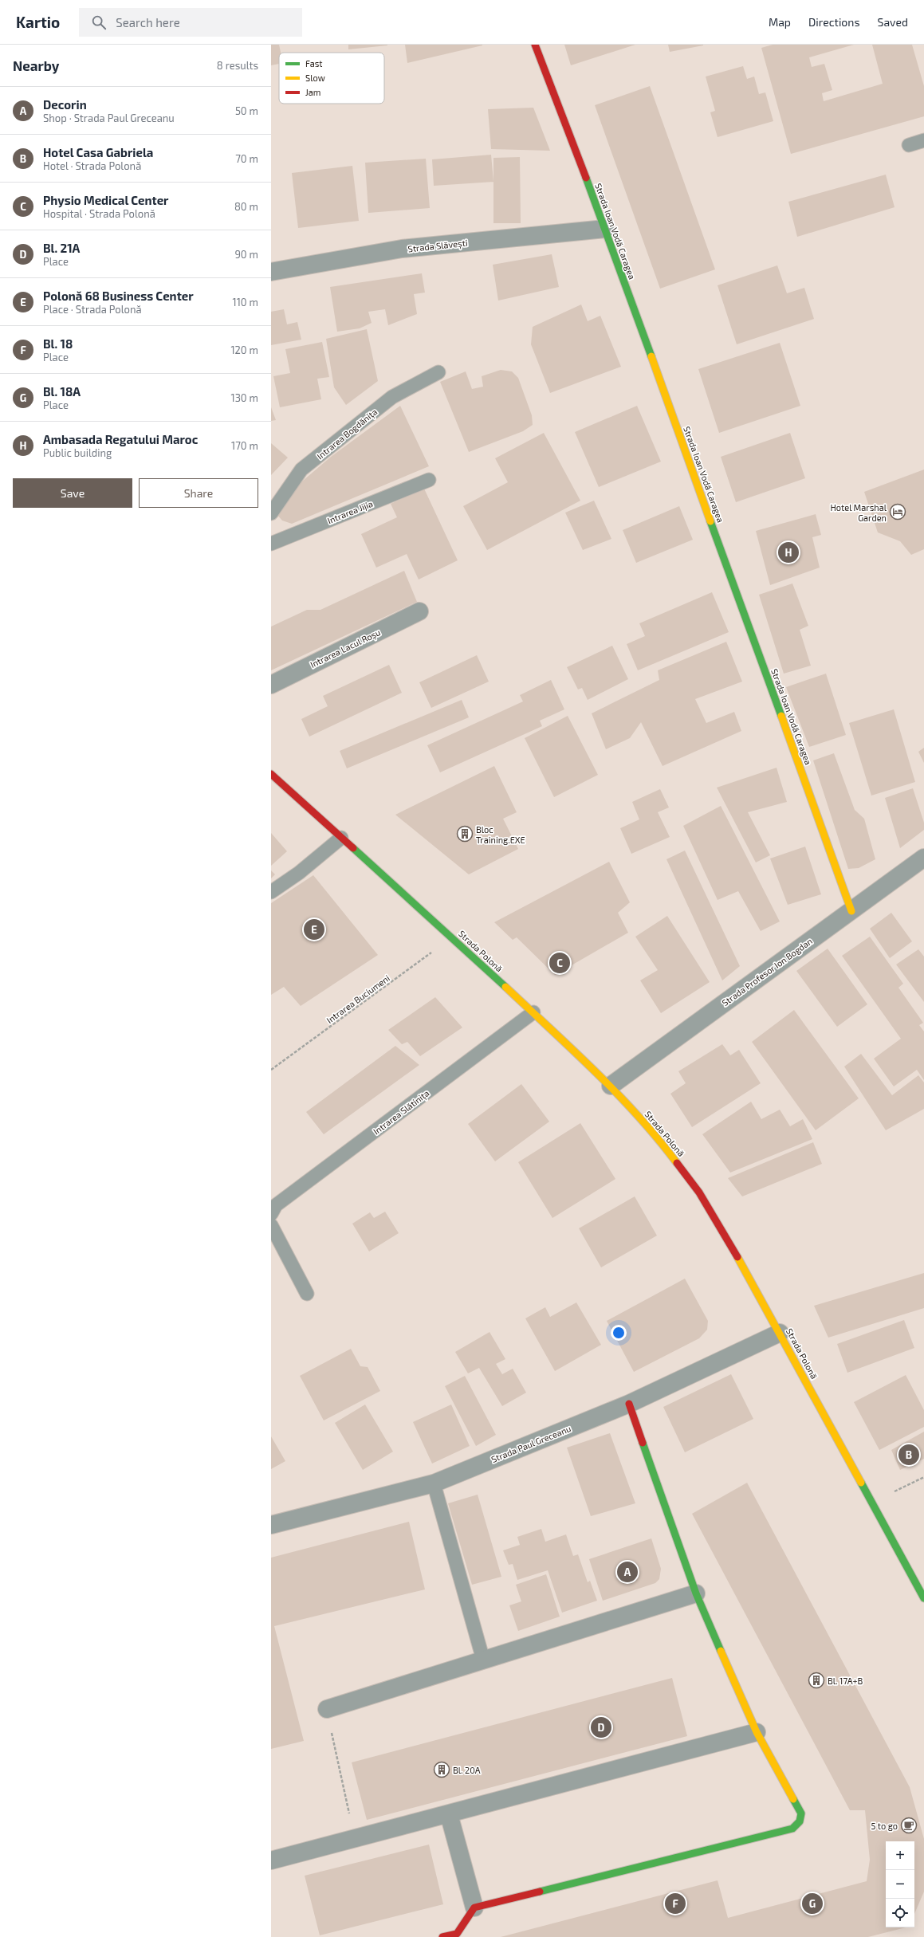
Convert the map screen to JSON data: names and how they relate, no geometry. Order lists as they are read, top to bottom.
{
  "streets": {
    "street": [
      "Strada Ioan Vodă Caragea",
      "Strada Slăvești",
      "Intrarea Lacul Roșu",
      "Strada Polonă",
      "Strada Profesor Ion Bogdan",
      "Strada Paul Greceanu"
    ],
    "lane": ["Intrarea Bogdănița", "Intrarea Jijia", "Intrarea Slătinița"],
    "path": ["Intrarea Buciumeni"]
  },
  "crossings": [
    ["Strada Ioan Vodă Caragea", "Strada Slăvești"],
    ["Strada Ioan Vodă Caragea", "Strada Profesor Ion Bogdan"],
    ["Strada Polonă", "Strada Profesor Ion Bogdan"],
    ["Strada Polonă", "Intrarea Buciumeni"],
    ["Strada Polonă", "Intrarea Slătinița"],
    ["Strada Polonă", "Strada Paul Greceanu"]
  ],
  "places": {
    "hotel": ["Hotel Marshal Garden"],
    "building": ["Bloc Training.EXE", "Bl. 17A+B", "Bl. 20A"],
    "cafe": ["5 to go"]
  },
  "legend": ["Fast", "Slow", "Jam"],
  "page": {
    "header": "Kartio",
    "search": "Search here",
    "nav": ["Map", "Directions", "Saved"],
    "heading": ["Nearby", "8 results"],
    "list": [
      {
        "mark": "A",
        "name": "Decorin",
        "note": "Shop · Strada Paul Greceanu",
        "value": "50 m"
      },
      {
        "mark": "B",
        "name": "Hotel Casa Gabriela",
        "note": "Hotel · Strada Polonă",
        "value": "70 m"
      },
      {
        "mark": "C",
        "name": "Physio Medical Center",
        "note": "Hospital · Strada Polonă",
        "value": "80 m"
      },
      {
        "mark": "D",
        "name": "Bl. 21A",
        "note": "Place",
        "value": "90 m"
      },
      {
        "mark": "E",
        "name": "Polonă 68 Business Center",
        "note": "Place · Strada Polonă",
        "value": "110 m"
      },
      {
        "mark": "F",
        "name": "Bl. 18",
        "note": "Place",
        "value": "120 m"
      },
      {
        "mark": "G",
        "name": "Bl. 18A",
        "note": "Place",
        "value": "130 m"
      },
      {
        "mark": "H",
        "name": "Ambasada Regatului Maroc",
        "note": "Public building",
        "value": "170 m"
      }
    ],
    "buttons": ["Save", "Share"],
    "pins": [
      "H",
      "E",
      "C",
      "B",
      "A",
      "D",
      "F",
      "G"
    ],
    "map_buttons": ["+", "−"]
  }
}
